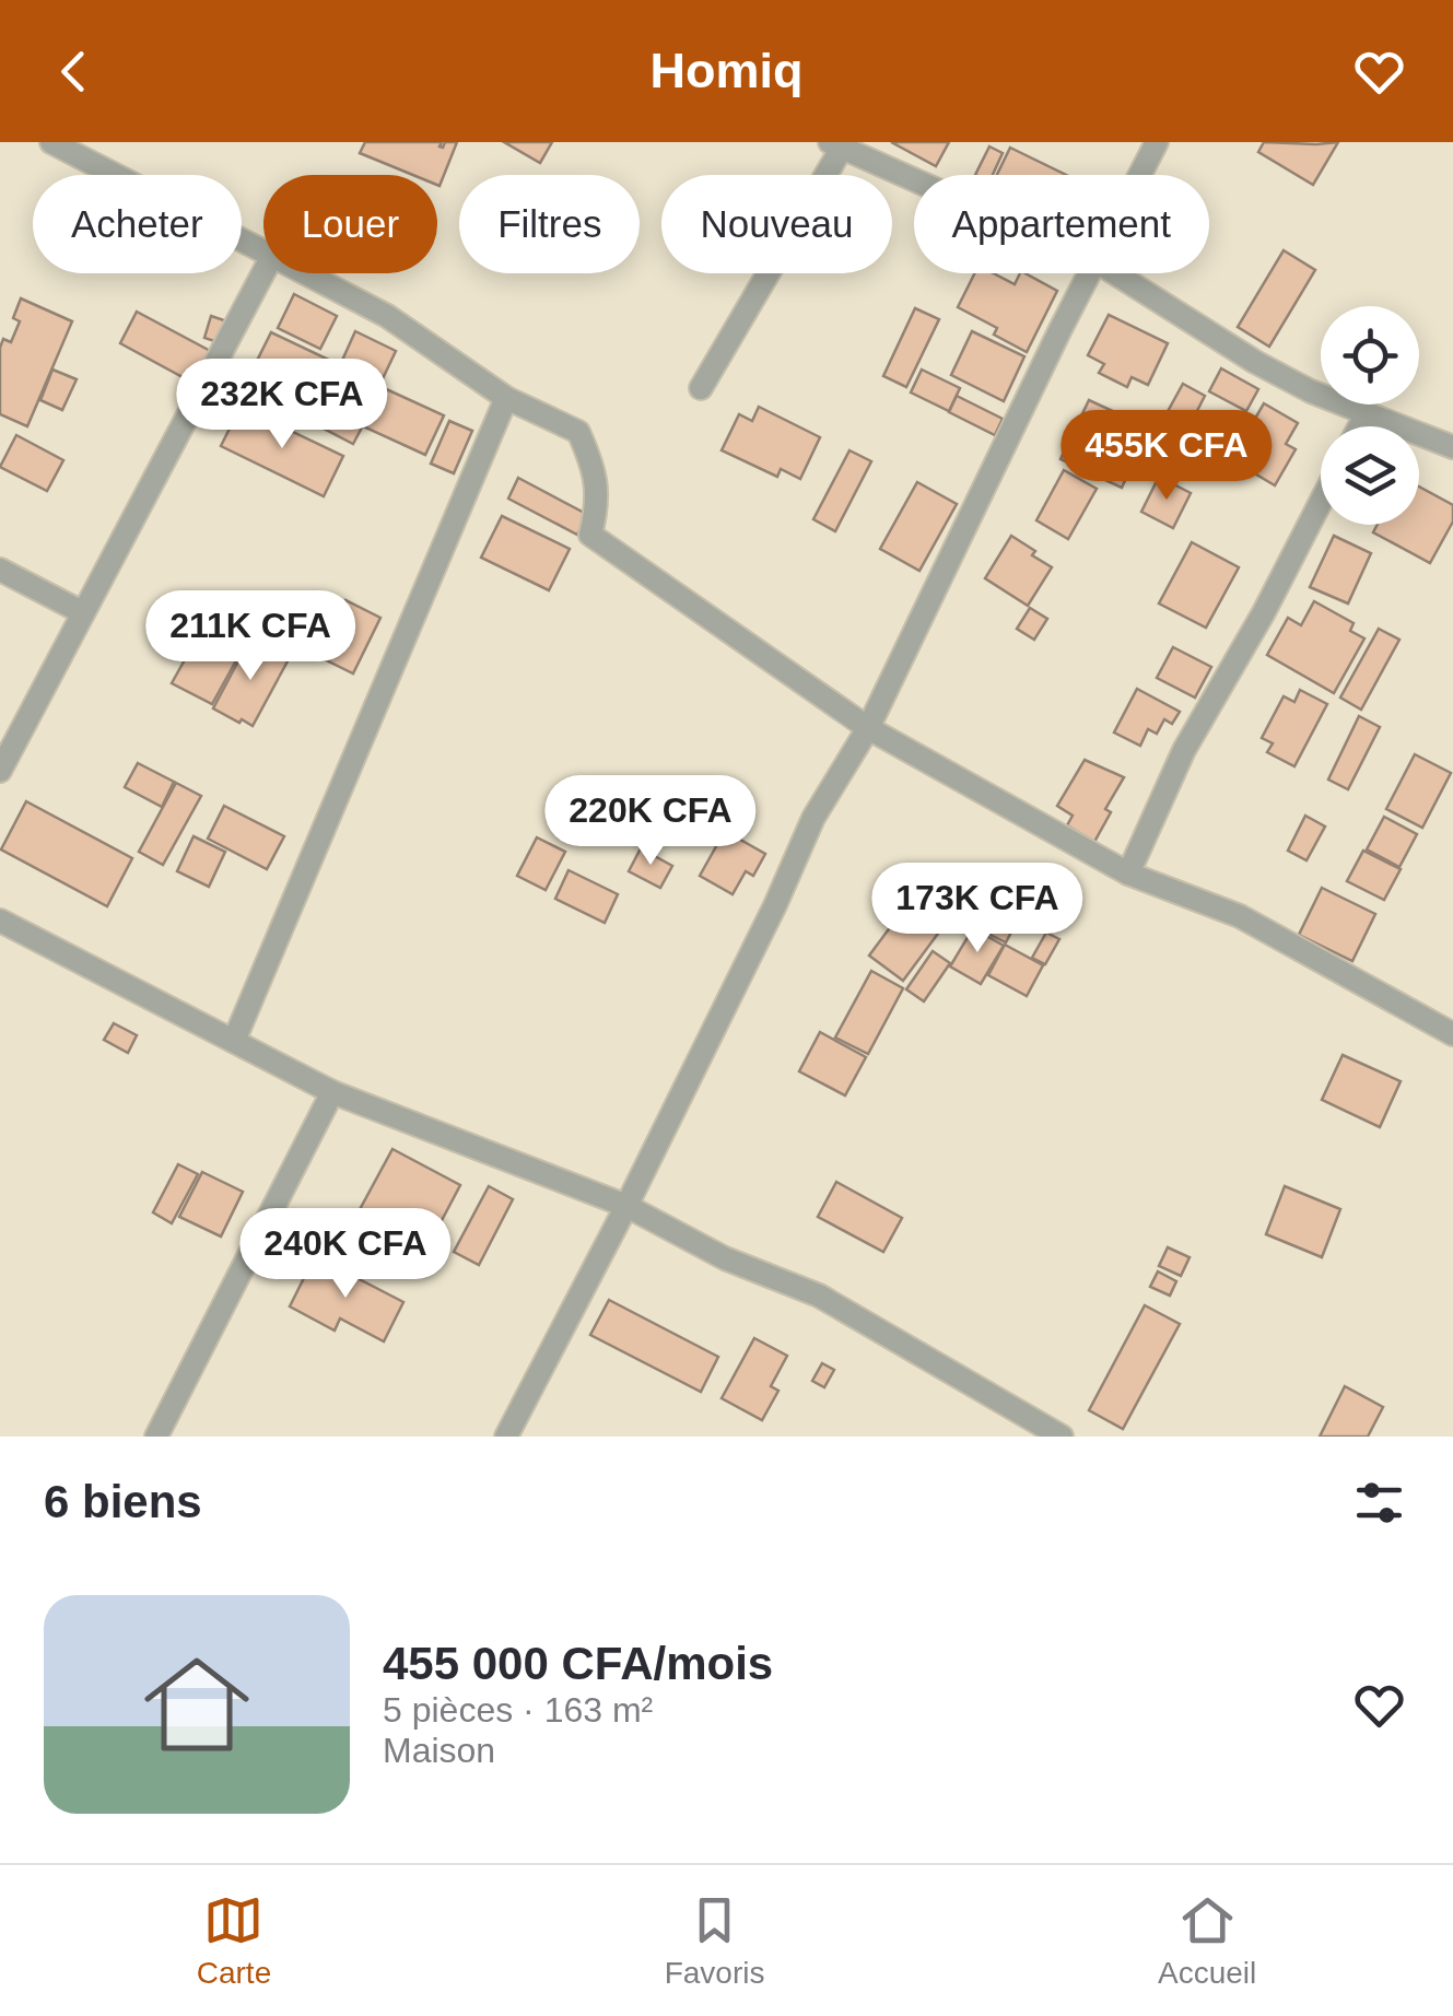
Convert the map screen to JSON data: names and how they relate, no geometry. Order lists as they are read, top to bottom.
{
  "page": {
    "header": "Homiq",
    "chip": [
      "Acheter",
      "Louer",
      "Filtres",
      "Nouveau",
      "Appartement"
    ],
    "price": [
      "232K CFA",
      "455K CFA",
      "211K CFA",
      "220K CFA",
      "173K CFA",
      "240K CFA"
    ],
    "heading": "6 biens",
    "list": [
      {
        "name": "455 000 CFA/mois",
        "note": "5 pièces · 163 m² · Maison"
      }
    ],
    "tabs": ["Carte", "Favoris", "Accueil"]
  }
}
